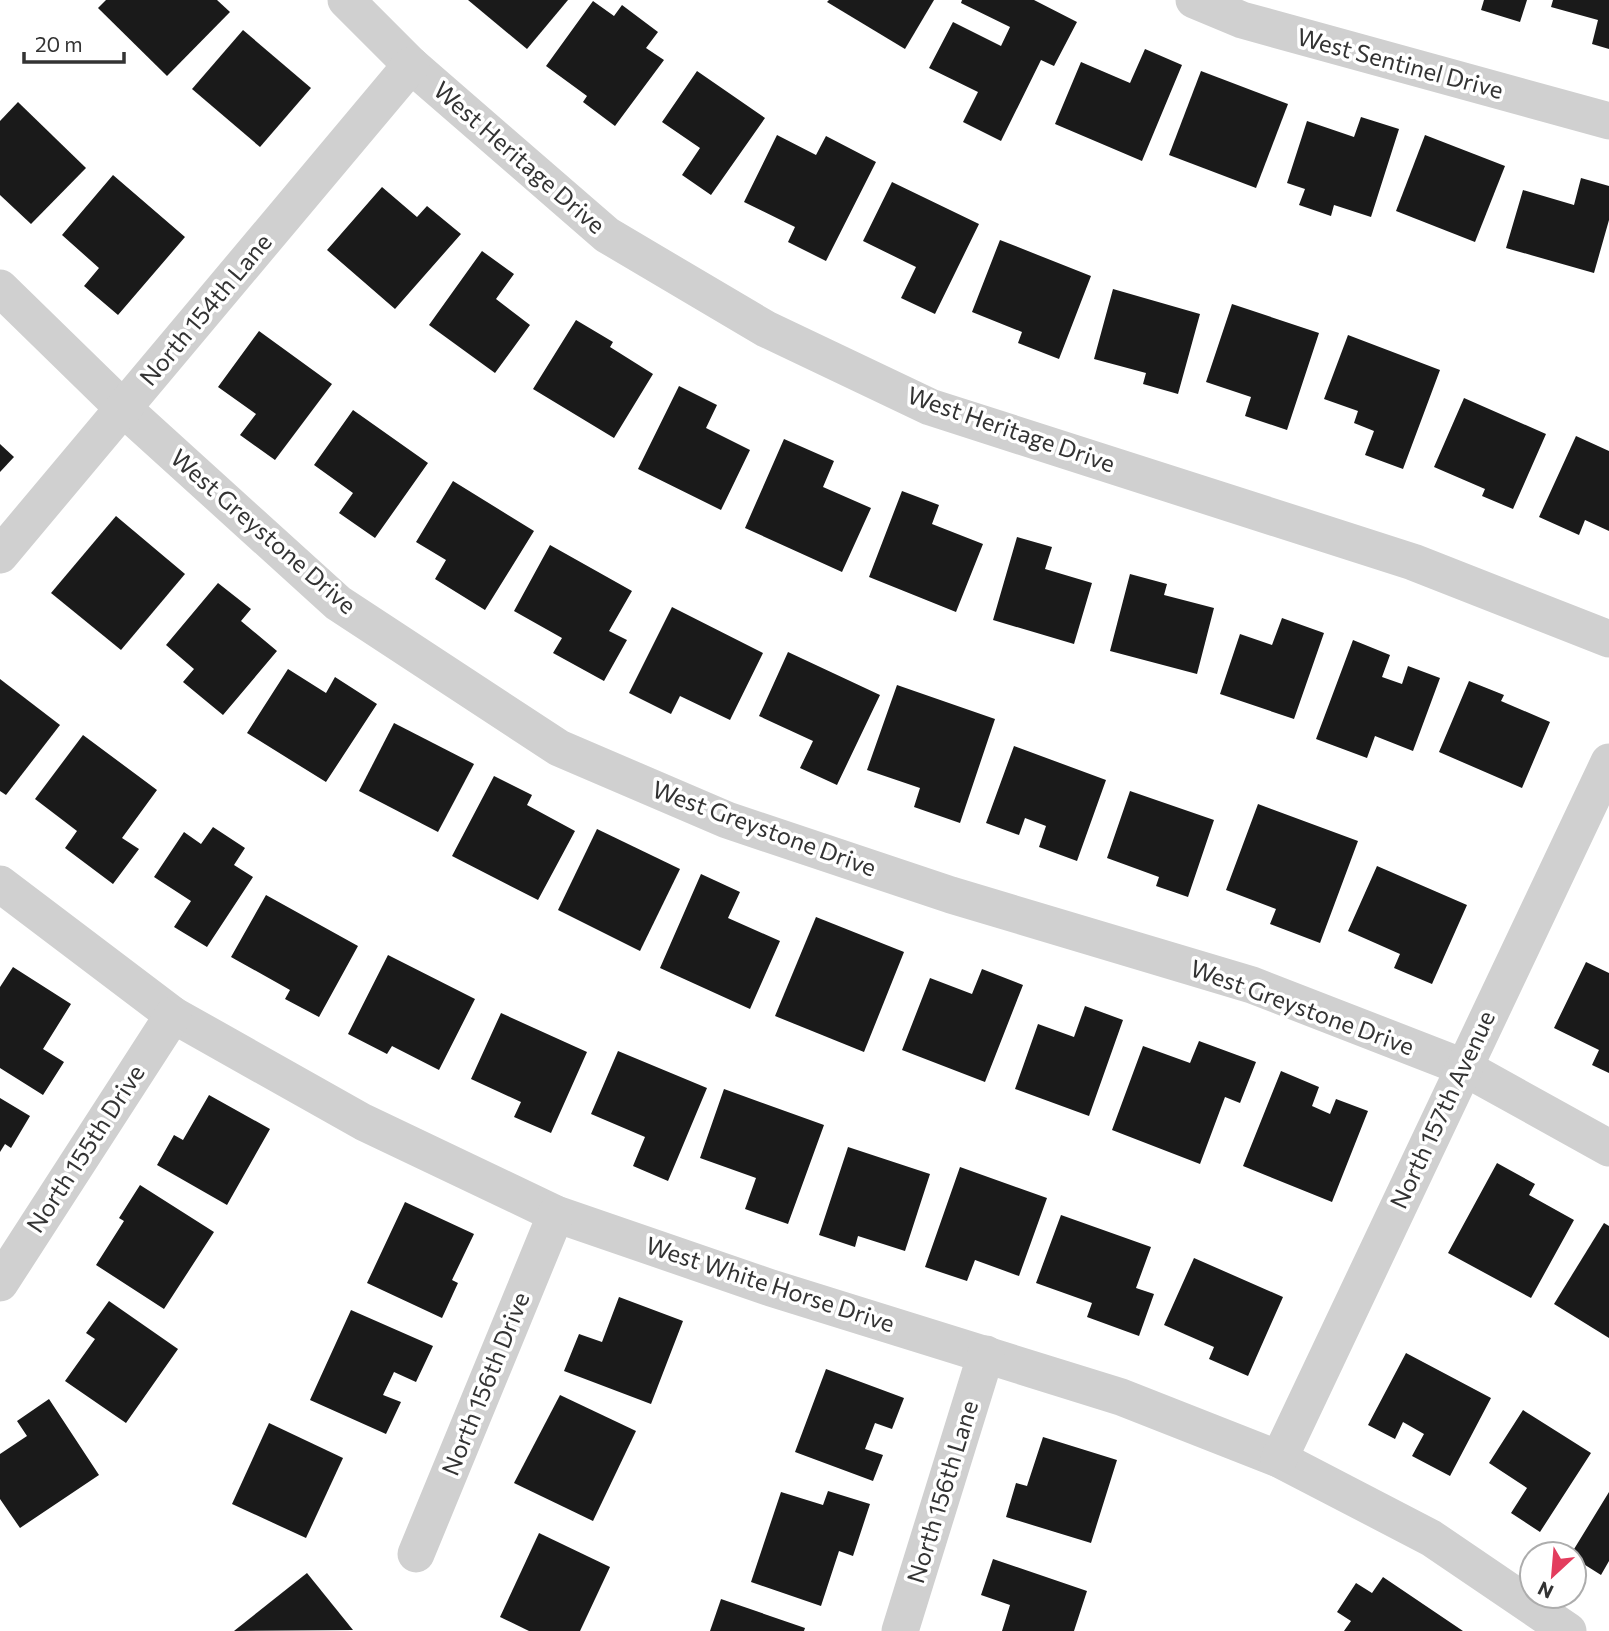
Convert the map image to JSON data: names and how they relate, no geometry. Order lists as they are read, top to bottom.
{
  "streets": {
    "street": [
      "West Sentinel Drive",
      "West Heritage Drive",
      "North 154th Lane",
      "West Greystone Drive",
      "North 157th Avenue",
      "North 155th Drive",
      "West White Horse Drive",
      "North 156th Drive",
      "North 156th Lane"
    ]
  },
  "crossings": [
    ["West Heritage Drive", "North 154th Lane"],
    ["North 154th Lane", "West Greystone Drive"],
    ["West Greystone Drive", "North 157th Avenue"],
    ["North 157th Avenue", "West White Horse Drive"],
    ["North 155th Drive", "West White Horse Drive"],
    ["West White Horse Drive", "North 156th Drive"],
    ["West White Horse Drive", "North 156th Lane"]
  ],
  "scale_bar": "20 m",
  "north": "bottom left"
}
